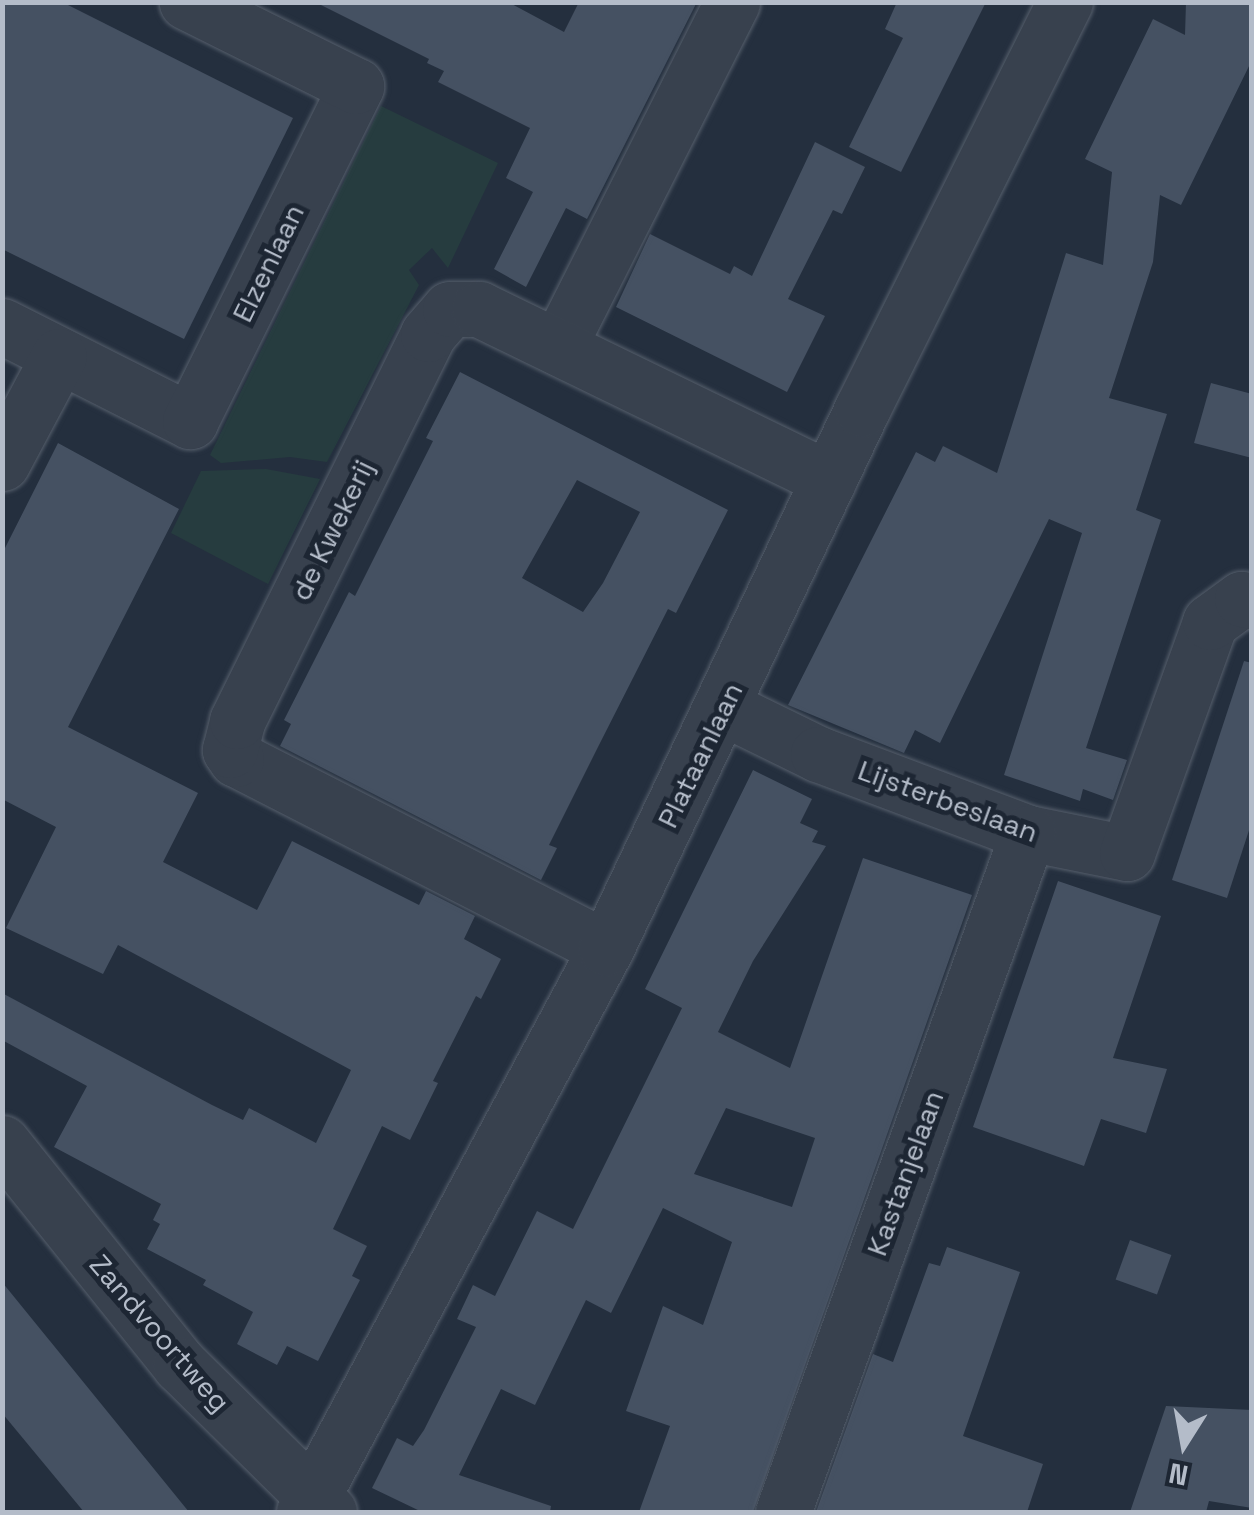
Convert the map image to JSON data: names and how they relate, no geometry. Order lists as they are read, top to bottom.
{
  "streets": {
    "street": [
      "Elzenlaan",
      "de Kwekerij",
      "Plataanlaan",
      "Lijsterbeslaan",
      "Kastanjelaan",
      "Zandvoortweg"
    ]
  },
  "crossings": [
    ["de Kwekerij", "Plataanlaan"],
    ["Plataanlaan", "Lijsterbeslaan"],
    ["Plataanlaan", "Zandvoortweg"],
    ["Lijsterbeslaan", "Kastanjelaan"]
  ],
  "north": "bottom"
}
